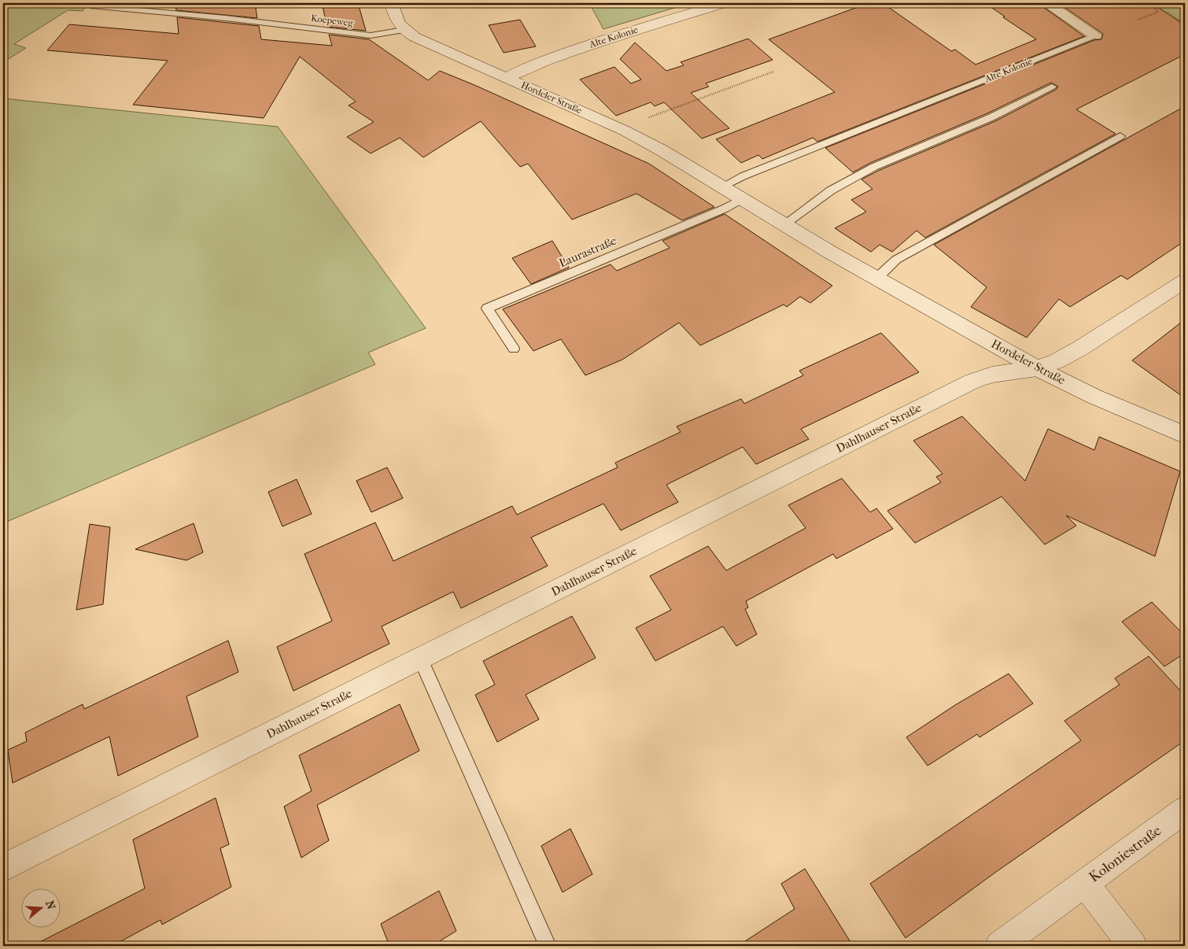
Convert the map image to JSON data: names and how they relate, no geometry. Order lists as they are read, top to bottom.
{
  "streets": {
    "street": [
      "Alte Kolonie",
      "Hordeler Straße",
      "Dahlhauser Straße",
      "Koloniestraße"
    ],
    "lane": ["Koepeweg", "Laurastraße"]
  },
  "crossings": [
    ["Koepeweg", "Hordeler Straße"],
    ["Alte Kolonie", "Hordeler Straße"],
    ["Hordeler Straße", "Laurastraße"],
    ["Hordeler Straße", "Dahlhauser Straße"]
  ],
  "north": "right"
}
